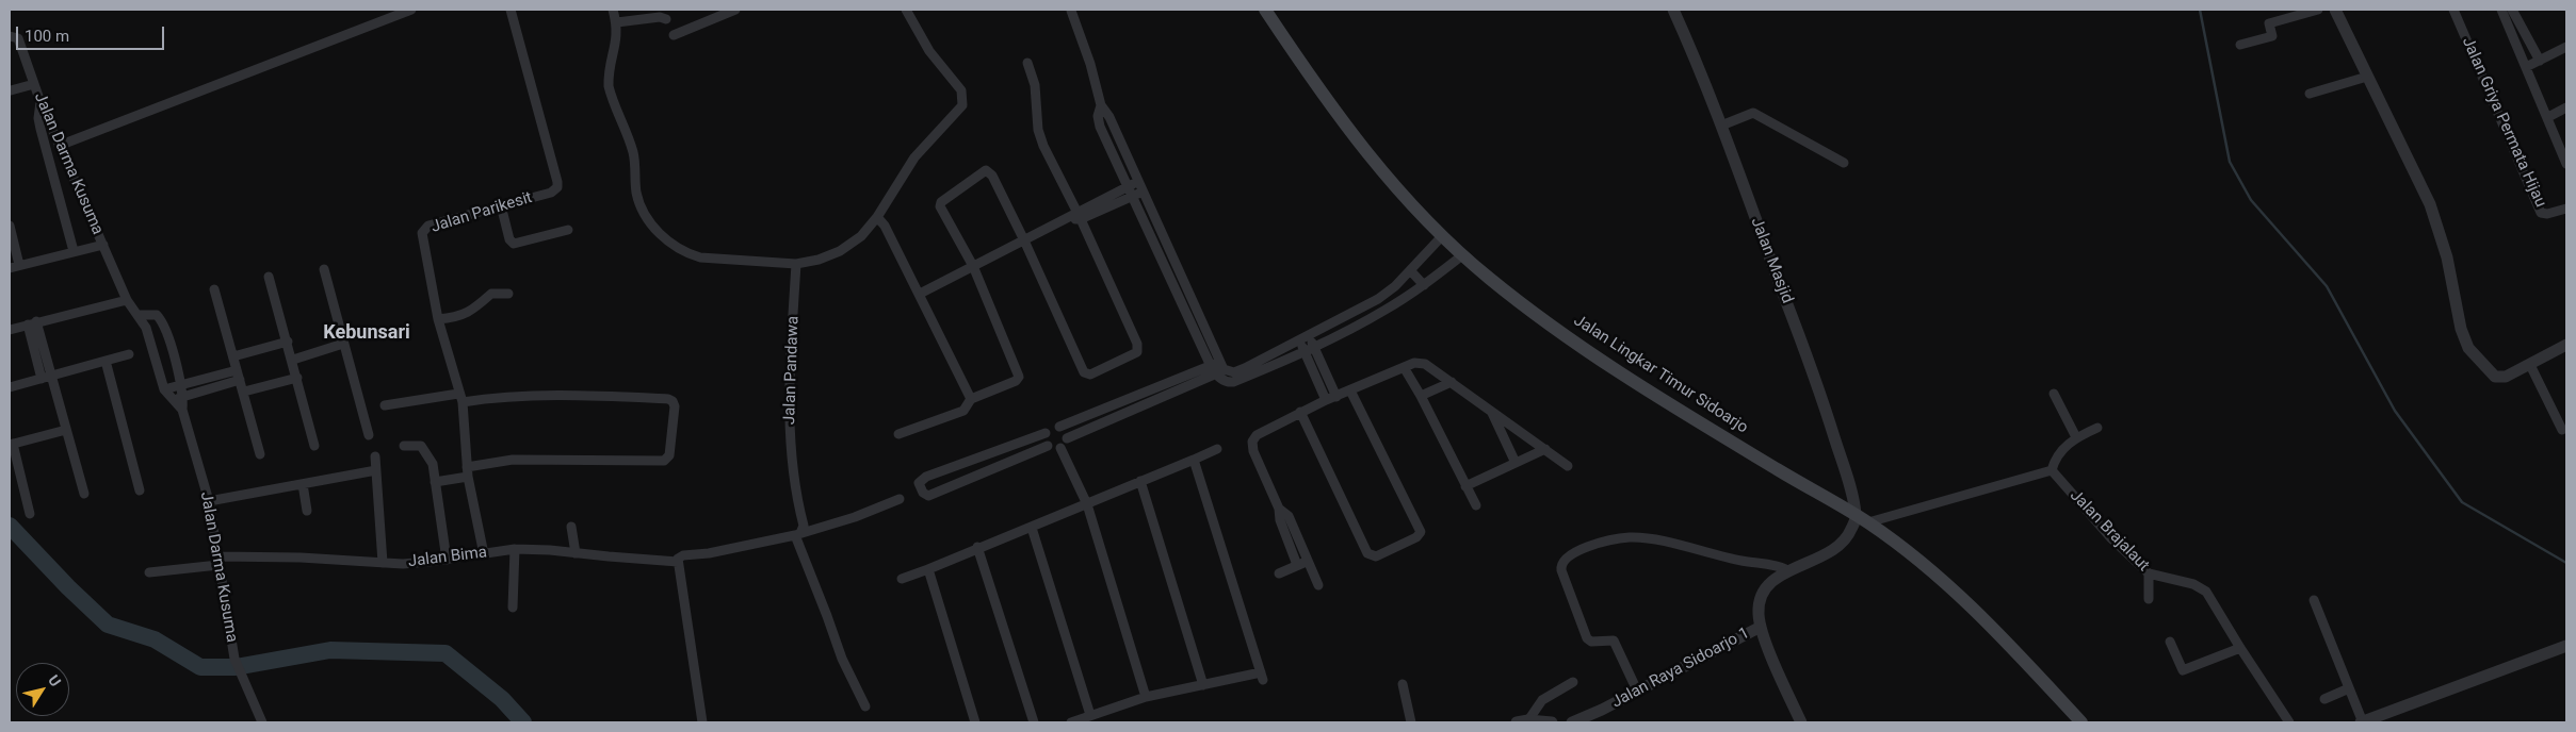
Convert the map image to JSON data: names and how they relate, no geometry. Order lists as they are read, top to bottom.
{
  "streets": {
    "main road": ["Jalan Lingkar Timur Sidoarjo"],
    "street": [
      "Jalan Griya Permata Hijau",
      "Jalan Darma Kusuma",
      "Jalan Parikesit",
      "Jalan Masjid",
      "Jalan Pandawa",
      "Jalan Brajalaut",
      "Jalan Bima",
      "Jalan Raya Sidoarjo 1"
    ]
  },
  "crossings": [
    ["Jalan Darma Kusuma", "Jalan Bima"],
    ["Jalan Parikesit", "Jalan Bima"],
    ["Jalan Masjid", "Jalan Lingkar Timur Sidoarjo"]
  ],
  "districts": ["Kebunsari"],
  "scale_bar": "100 m",
  "north": "top right"
}
